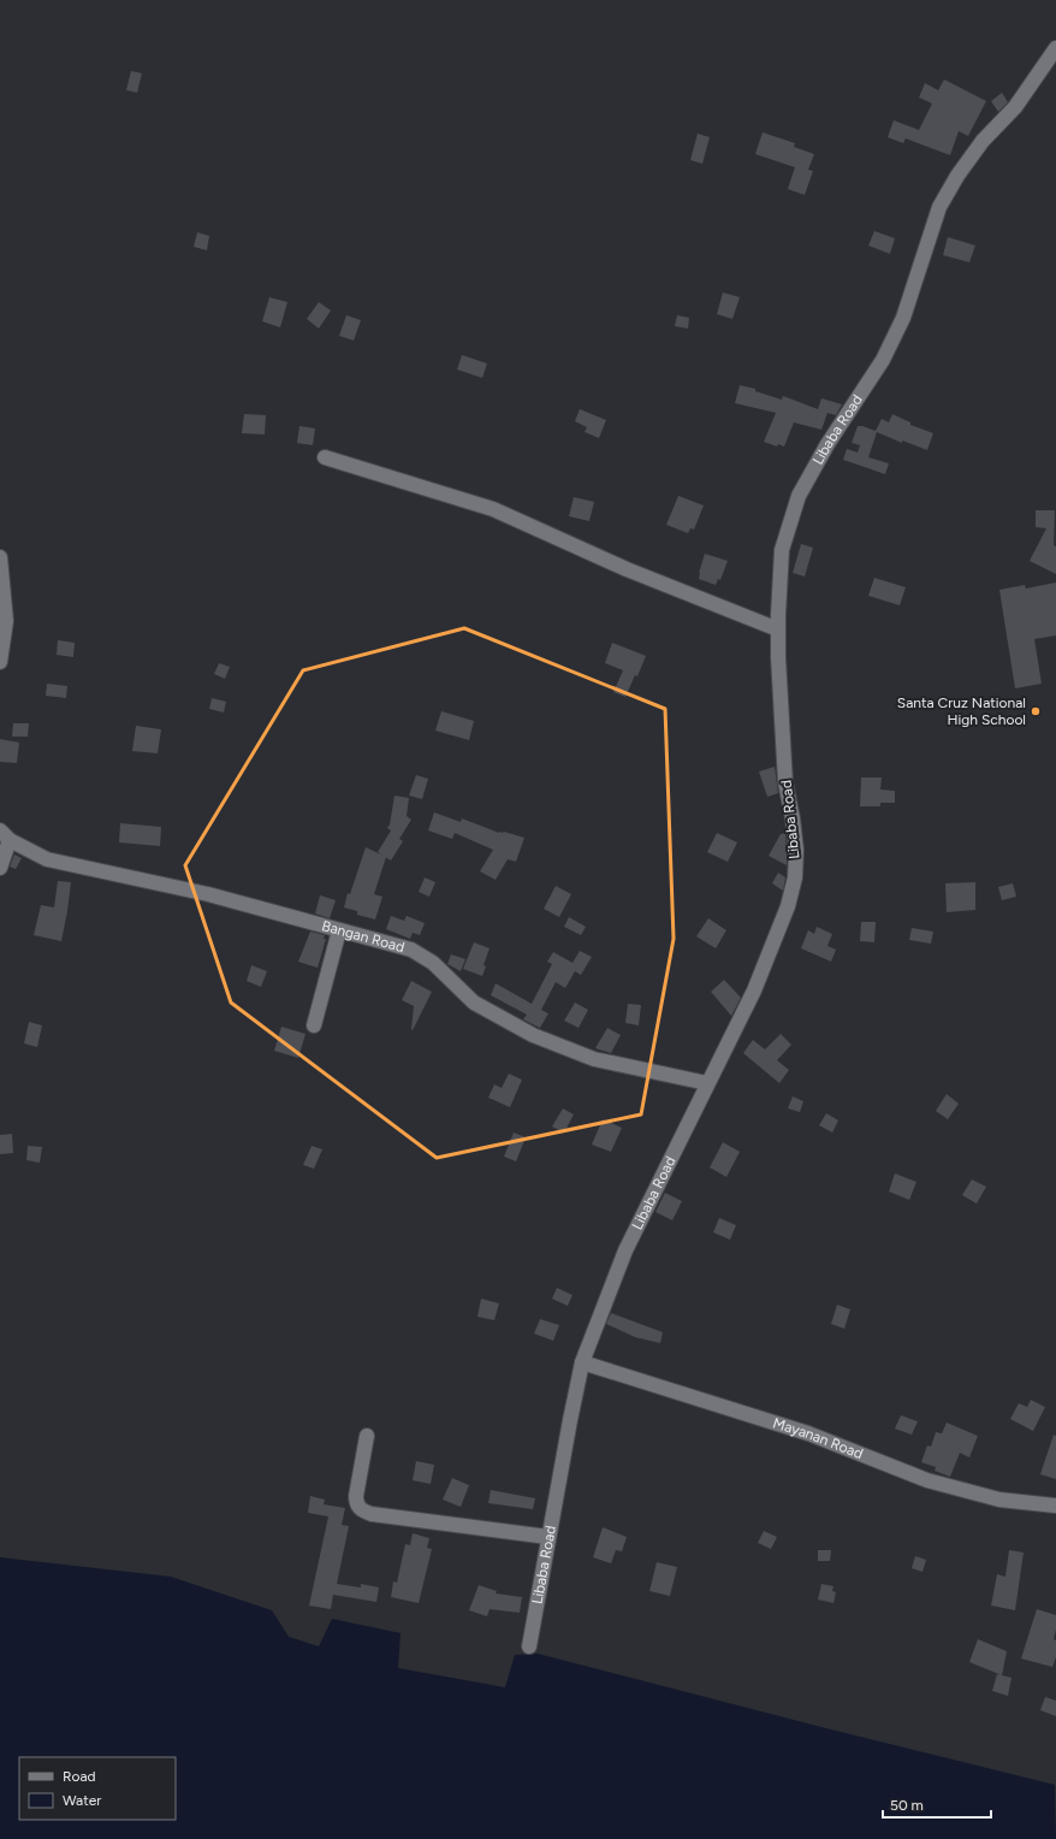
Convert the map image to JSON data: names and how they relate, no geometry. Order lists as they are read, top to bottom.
{
  "streets": {
    "street": ["Libaba Road", "Bangan Road", "Mayanan Road"]
  },
  "crossings": [
    ["Libaba Road", "Bangan Road"],
    ["Libaba Road", "Mayanan Road"]
  ],
  "places": ["Santa Cruz National High School"],
  "legend": ["Road", "Water"],
  "scale_bar": "50 m"
}
